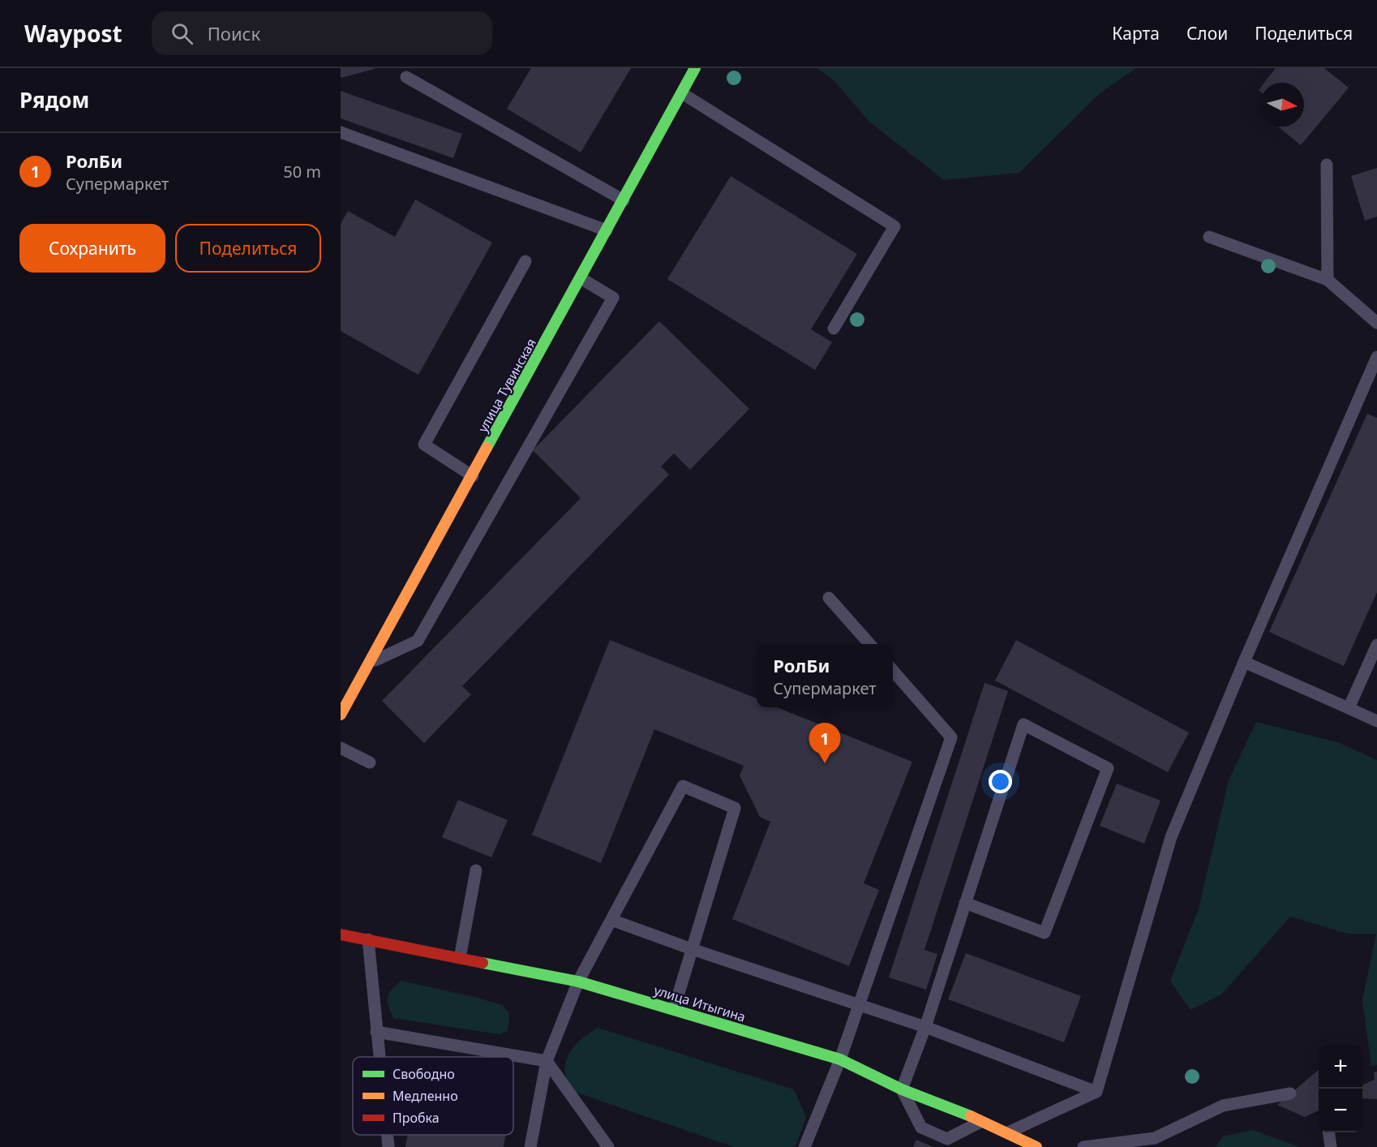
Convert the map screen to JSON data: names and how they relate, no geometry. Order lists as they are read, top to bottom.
{
  "streets": {
    "main road": ["улица Тувинская", "улица Итыгина"]
  },
  "legend": ["Свободно", "Медленно", "Пробка"],
  "north": "right",
  "page": {
    "header": "Waypost",
    "search": "Поиск",
    "nav": ["Карта", "Слои", "Поделиться"],
    "heading": "Рядом",
    "list": [
      {
        "mark": "1",
        "name": "РолБи",
        "note": "Супермаркет",
        "value": "50 m"
      }
    ],
    "buttons": ["Сохранить", "Поделиться"],
    "popup": ["РолБи", "Супермаркет"],
    "pins": "1",
    "map_buttons": ["+", "−"]
  }
}
